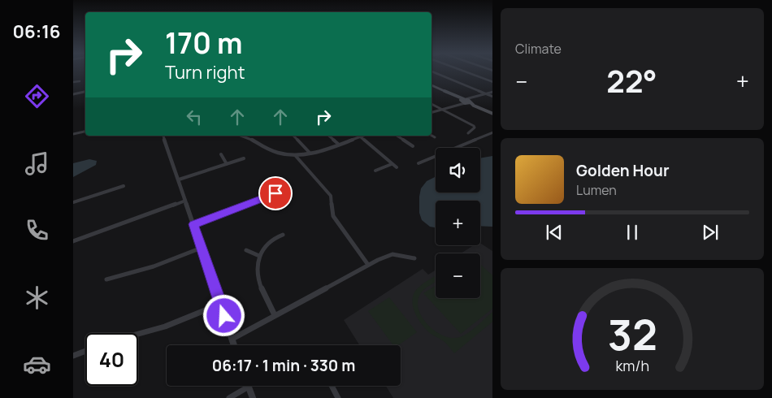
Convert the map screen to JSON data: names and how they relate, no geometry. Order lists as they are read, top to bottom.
{
  "page": {
    "tabs": "06:16",
    "tile": "Climate",
    "turn": ["170 m", "Turn right"],
    "heat": ["−", "22°", "+"],
    "map_buttons": ["+", "−"],
    "song": ["Golden Hour", "Lumen"],
    "limit": "40",
    "trip": "06:17 · 1 min · 330 m",
    "gauge": ["32", "km/h"]
  }
}
